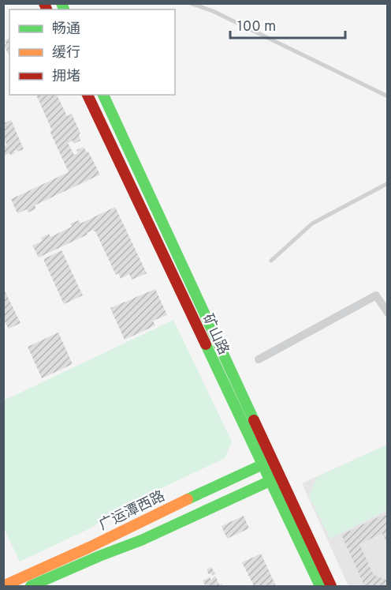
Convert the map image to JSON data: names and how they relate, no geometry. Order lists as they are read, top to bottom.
{
  "streets": {
    "main road": ["矿山路", "广运潭西路"]
  },
  "crossings": [
    ["矿山路", "广运潭西路"]
  ],
  "legend": ["畅通", "缓行", "拥堵"],
  "scale_bar": "100 m"
}
